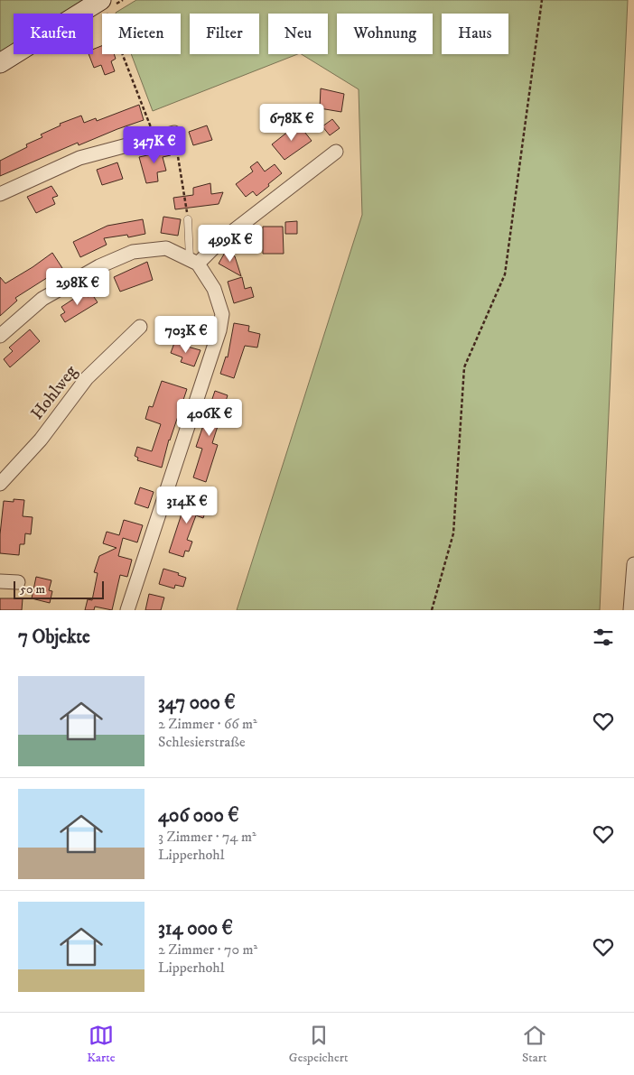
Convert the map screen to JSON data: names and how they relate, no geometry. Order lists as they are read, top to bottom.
{
  "streets": {
    "street": ["Hohlweg"]
  },
  "scale_bar": "50 m",
  "page": {
    "chip": [
      "Kaufen",
      "Mieten",
      "Filter",
      "Neu",
      "Wohnung",
      "Haus"
    ],
    "price": [
      "678K €",
      "347K €",
      "499K €",
      "298K €",
      "703K €",
      "406K €",
      "314K €"
    ],
    "scale": "50 m",
    "heading": "7 Objekte",
    "list": [
      {
        "name": "347 000 €",
        "note": "2 Zimmer · 66 m² · Schlesierstraße"
      },
      {
        "name": "406 000 €",
        "note": "3 Zimmer · 74 m² · Lipperhohl"
      },
      {
        "name": "314 000 €",
        "note": "2 Zimmer · 70 m² · Lipperhohl"
      }
    ],
    "tabs": ["Karte", "Gespeichert", "Start"]
  }
}
